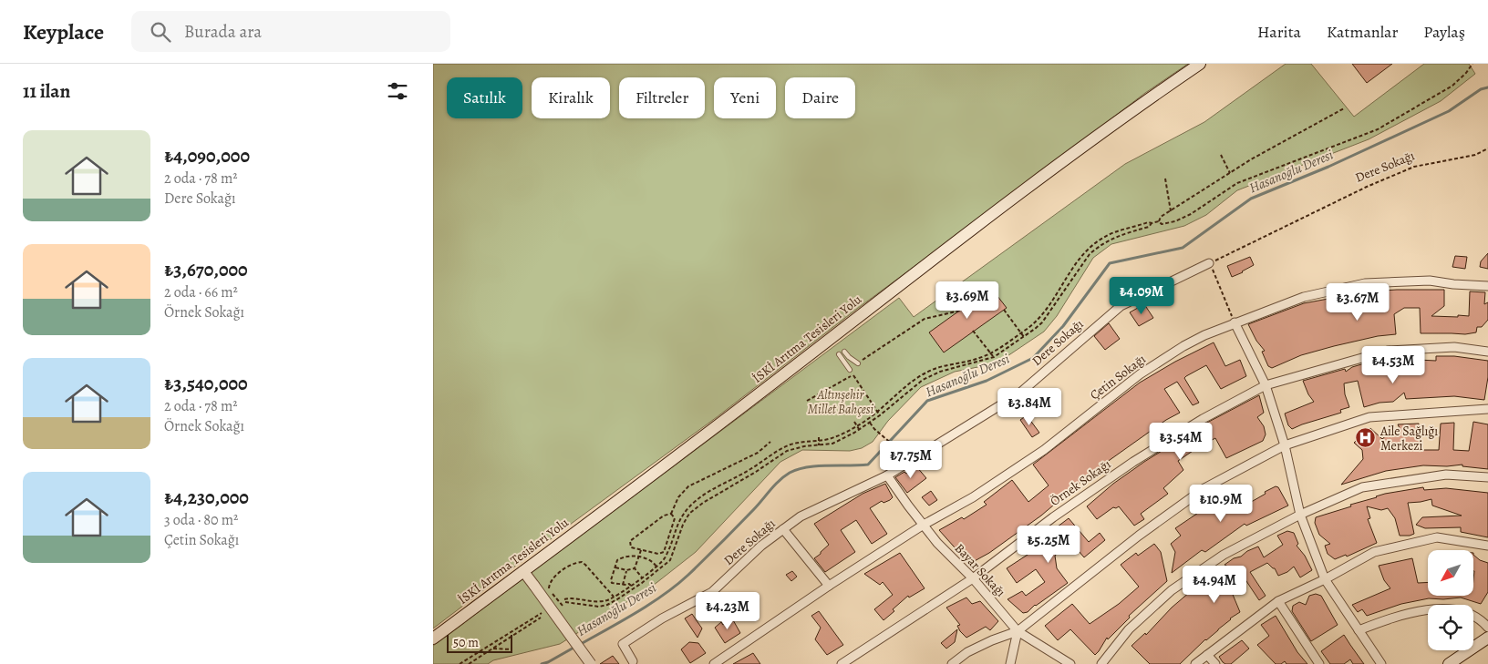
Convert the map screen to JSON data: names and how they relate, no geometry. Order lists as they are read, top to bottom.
{
  "streets": {
    "main road": ["İSKİ Arıtma Tesisleri Yolu"],
    "street": [
      "Dere Sokağı",
      "Çetin Sokağı",
      "Örnek Sokağı",
      "Bayar Sokağı"
    ]
  },
  "crossings": [
    ["Dere Sokağı", "Bayar Sokağı"],
    ["Çetin Sokağı", "Bayar Sokağı"],
    ["Örnek Sokağı", "Bayar Sokağı"]
  ],
  "water": ["Hasanoğlu Deresi"],
  "parks": ["Altınşehir Millet Bahçesi"],
  "places": {
    "hospital": ["Aile Sağlığı Merkezi"]
  },
  "scale_bar": "50 m",
  "north": "bottom left",
  "page": {
    "header": "Keyplace",
    "search": "Burada ara",
    "nav": ["Harita", "Katmanlar", "Paylaş"],
    "heading": "11 ilan",
    "chip": [
      "Satılık",
      "Kiralık",
      "Filtreler",
      "Yeni",
      "Daire"
    ],
    "list": [
      {
        "name": "₺4,090,000",
        "note": "2 oda · 78 m² · Dere Sokağı"
      },
      {
        "name": "₺3,670,000",
        "note": "2 oda · 66 m² · Örnek Sokağı"
      },
      {
        "name": "₺3,540,000",
        "note": "2 oda · 78 m² · Örnek Sokağı"
      },
      {
        "name": "₺4,230,000",
        "note": "3 oda · 80 m² · Çetin Sokağı"
      }
    ],
    "price": [
      "₺4.09M",
      "₺3.69M",
      "₺3.67M",
      "₺4.53M",
      "₺3.84M",
      "₺3.54M",
      "₺7.75M",
      "₺10.9M",
      "₺5.25M",
      "₺4.94M",
      "₺4.23M"
    ],
    "scale": "50 m"
  }
}
